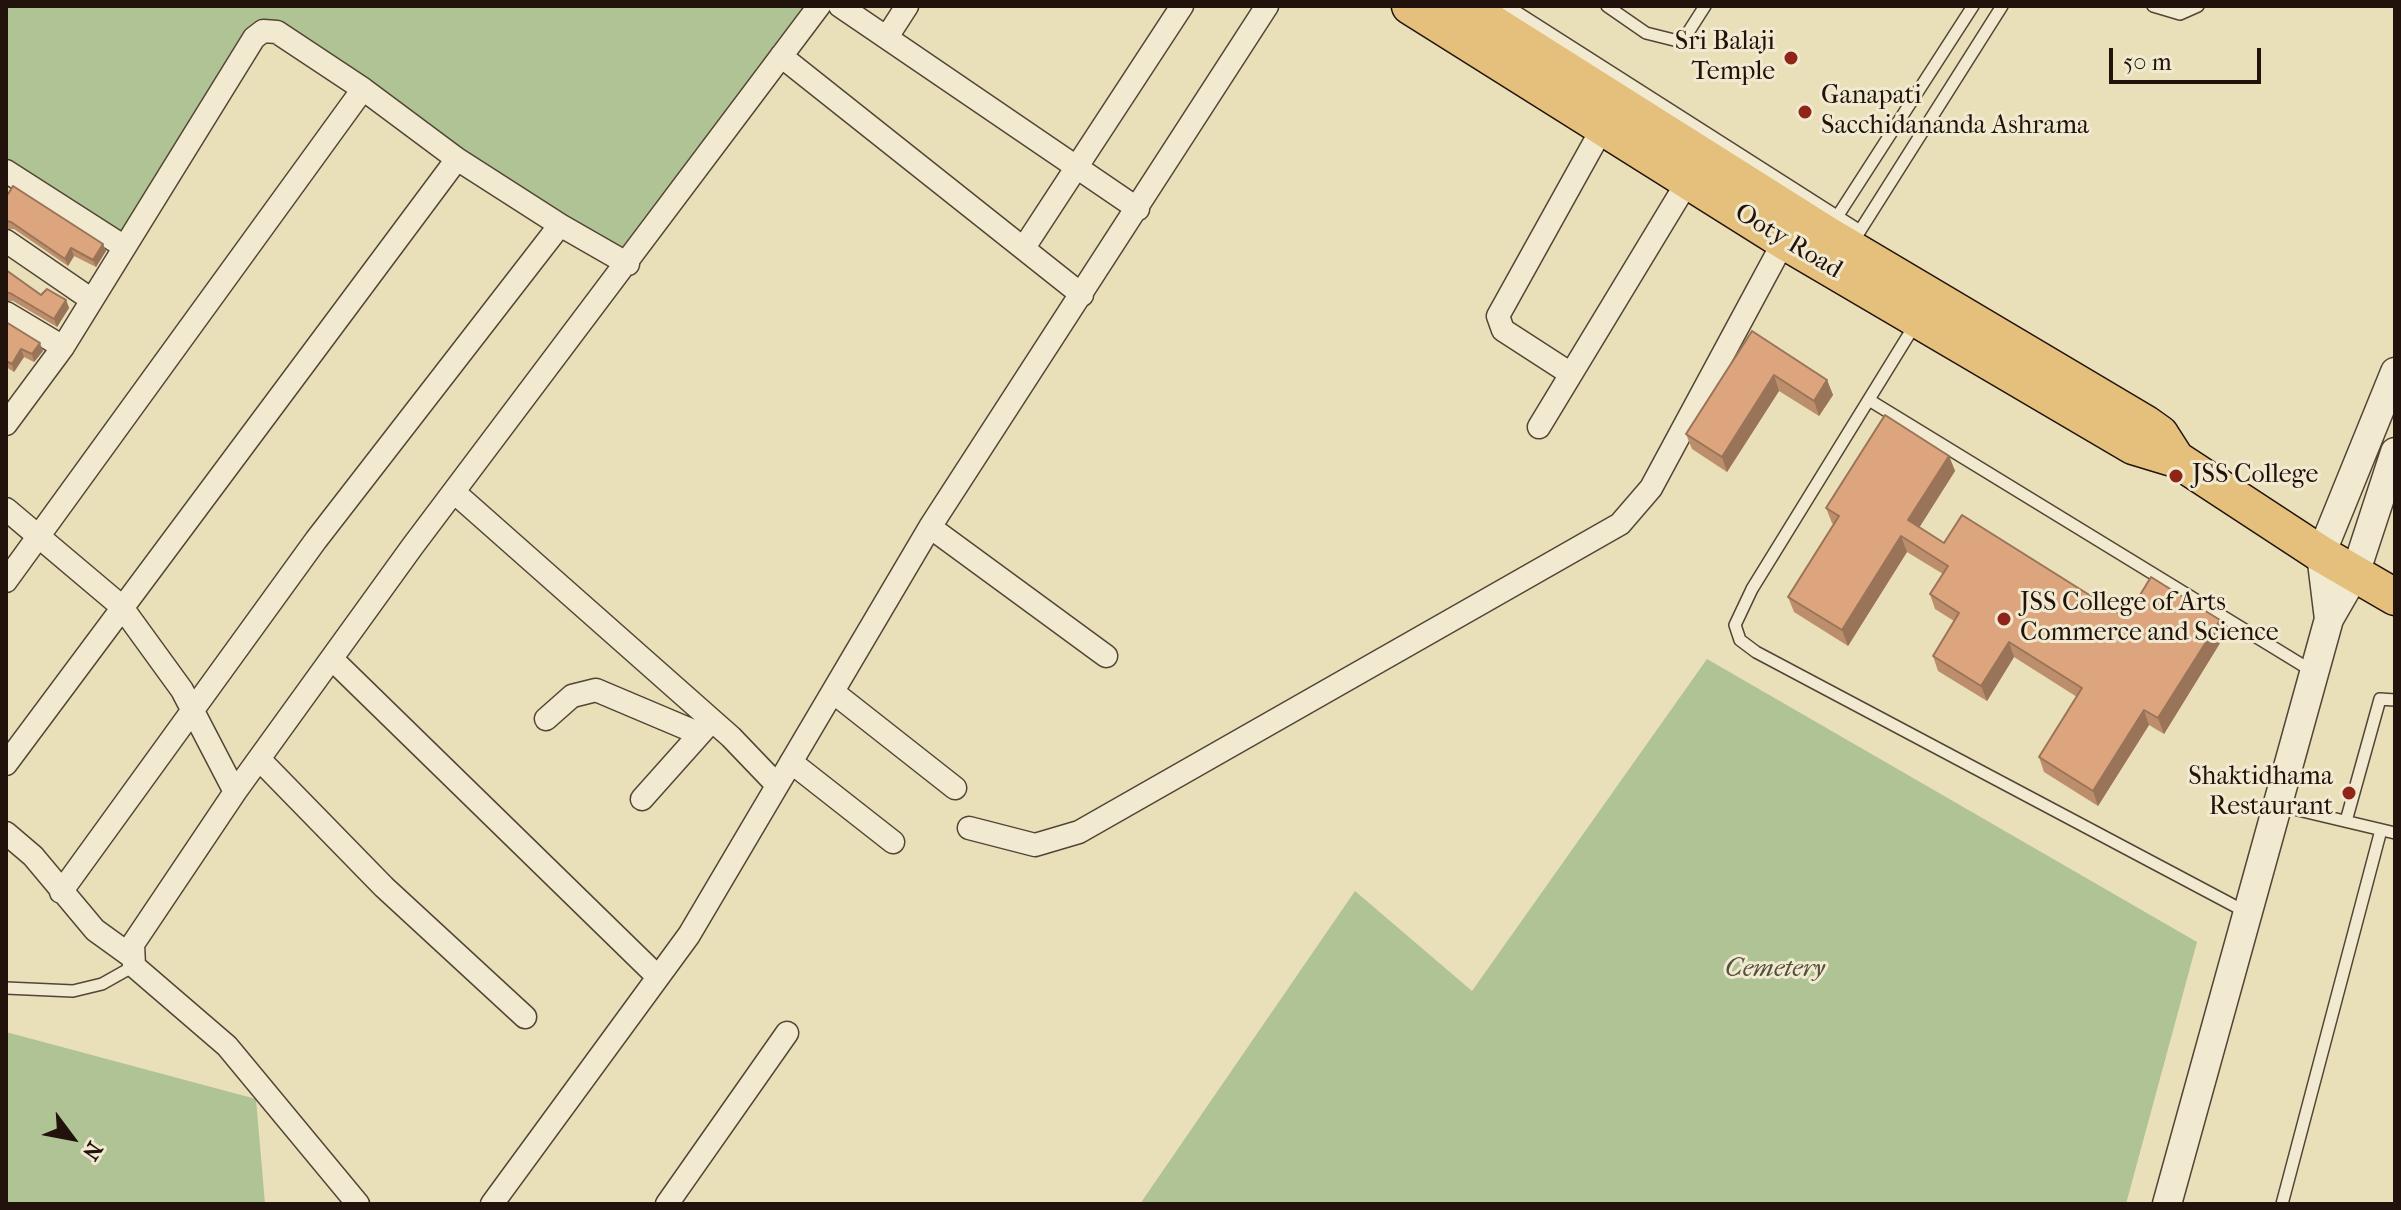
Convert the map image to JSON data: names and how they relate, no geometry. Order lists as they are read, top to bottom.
{
  "streets": {
    "main road": ["Ooty Road"]
  },
  "parks": ["Cemetery"],
  "places": [
    "Sri Balaji Temple",
    "Ganapati Sacchidananda Ashrama",
    "JSS College",
    "JSS College of Arts Commerce and Science",
    "Shaktidhama Restaurant"
  ],
  "scale_bar": "50 m",
  "north": "bottom right"
}
